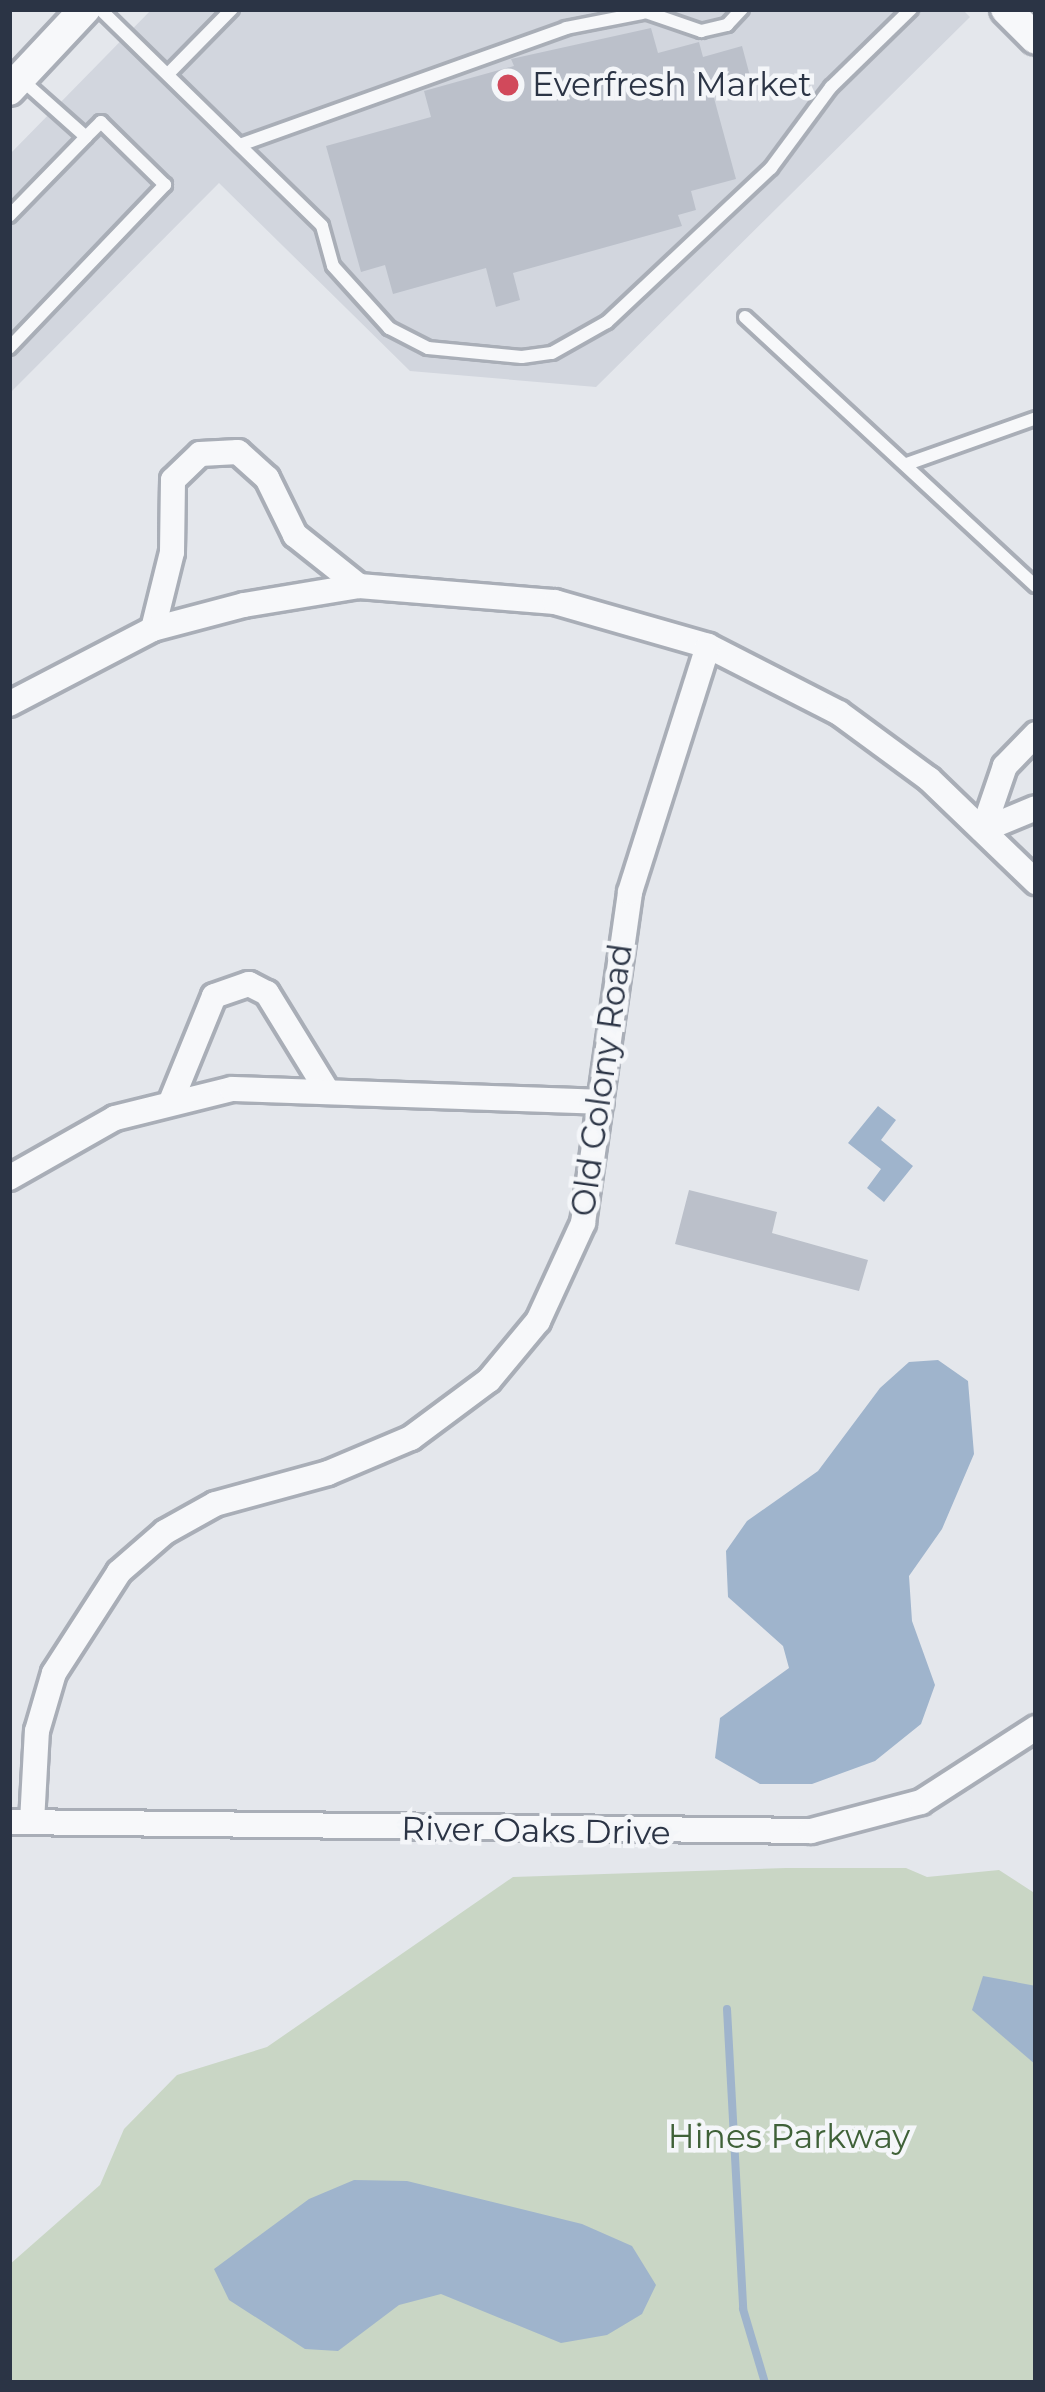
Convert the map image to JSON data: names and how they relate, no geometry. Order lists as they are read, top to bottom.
{
  "streets": {
    "street": ["Old Colony Road", "River Oaks Drive"]
  },
  "crossings": [
    ["Old Colony Road", "River Oaks Drive"]
  ],
  "parks": ["Hines Parkway"],
  "places": ["Everfresh Market"]
}
